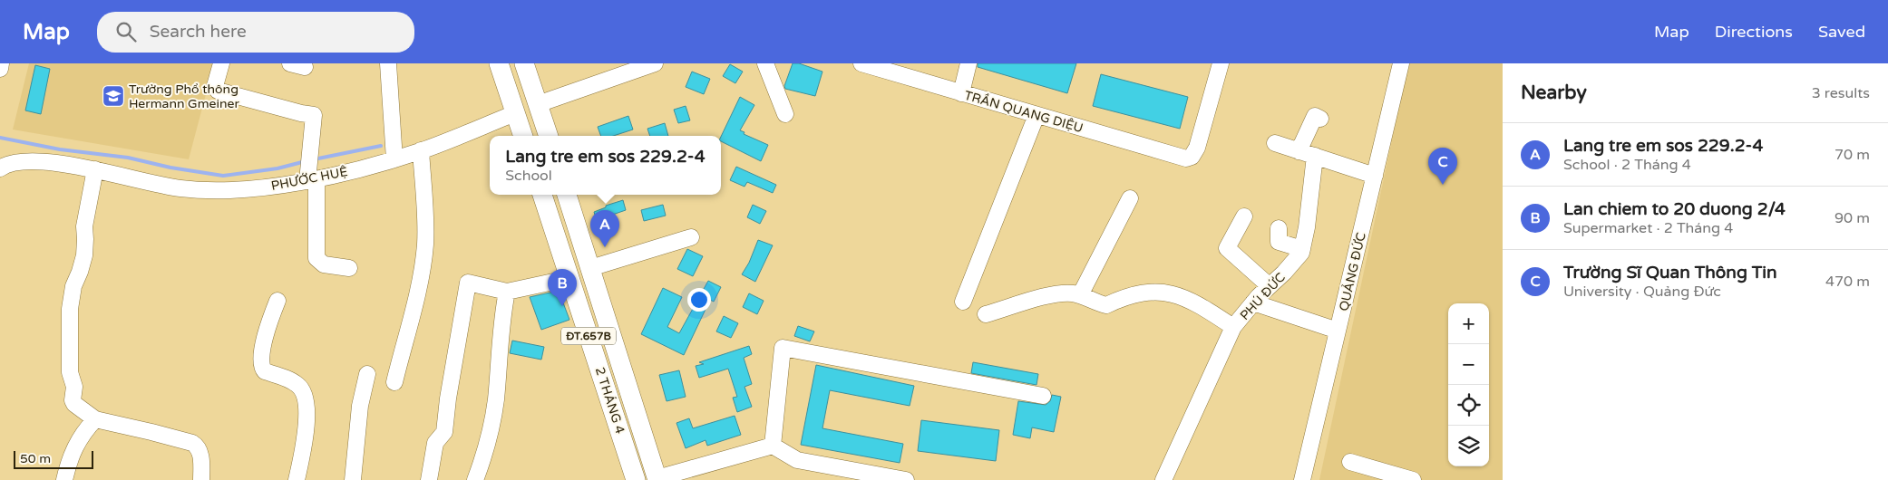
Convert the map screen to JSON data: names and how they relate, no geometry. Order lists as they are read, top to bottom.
{
  "streets": {
    "main road": ["ĐT.657B", "2 THÁNG 4"],
    "street": [
      "TRẦN QUANG DIỆU",
      "PHƯỚC HUỆ",
      "QUẢNG ĐỨC",
      "PHÚ ĐỨC"
    ]
  },
  "places": {
    "school or university": ["Trường Phổ thông Hermann Gmeiner"]
  },
  "scale_bar": "50 m",
  "page": {
    "header": "Map",
    "search": "Search here",
    "nav": ["Map", "Directions", "Saved"],
    "heading": ["Nearby", "3 results"],
    "list": [
      {
        "mark": "A",
        "name": "Lang tre em sos 229.2-4",
        "note": "School · 2 Tháng 4",
        "value": "70 m"
      },
      {
        "mark": "B",
        "name": "Lan chiem to 20 duong 2/4",
        "note": "Supermarket · 2 Tháng 4",
        "value": "90 m"
      },
      {
        "mark": "C",
        "name": "Trường Sĩ Quan Thông Tin",
        "note": "University · Quảng Đức",
        "value": "470 m"
      }
    ],
    "popup": ["Lang tre em sos 229.2-4", "School"],
    "pins": ["C", "A", "B"],
    "map_buttons": ["+", "−"],
    "scale": "50 m"
  }
}
